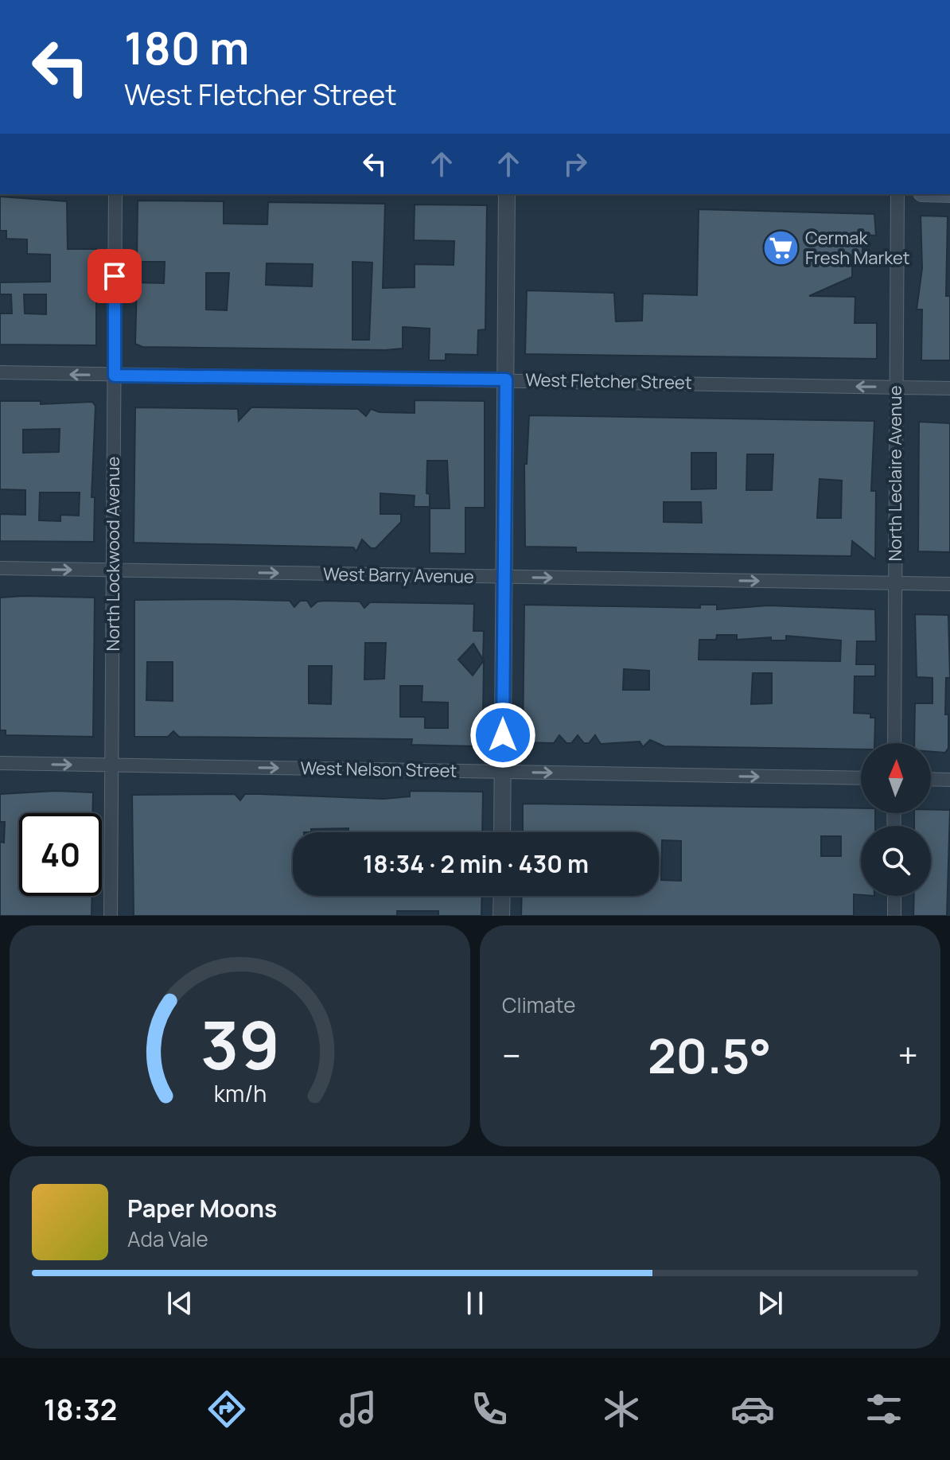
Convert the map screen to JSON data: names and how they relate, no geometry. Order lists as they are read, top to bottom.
{
  "streets": {
    "street": [
      "West Fletcher Street",
      "North Leclaire Avenue",
      "North Lockwood Avenue",
      "West Barry Avenue",
      "West Nelson Street"
    ]
  },
  "crossings": [
    ["West Fletcher Street", "North Leclaire Avenue"],
    ["West Fletcher Street", "North Lockwood Avenue"],
    ["North Leclaire Avenue", "West Barry Avenue"],
    ["North Lockwood Avenue", "West Barry Avenue"],
    ["North Lockwood Avenue", "West Nelson Street"]
  ],
  "one_way": ["West Fletcher Street", "West Barry Avenue", "West Nelson Street"],
  "places": {
    "supermarket": ["Cermak Fresh Market"]
  },
  "north": "top",
  "page": {
    "turn": ["180 m", "West Fletcher Street"],
    "limit": "40",
    "trip": "18:34 · 2 min · 430 m",
    "tile": "Climate",
    "heat": ["−", "20.5°", "+"],
    "song": ["Paper Moons", "Ada Vale"],
    "tabs": "18:32",
    "gauge": ["39", "km/h"]
  }
}
